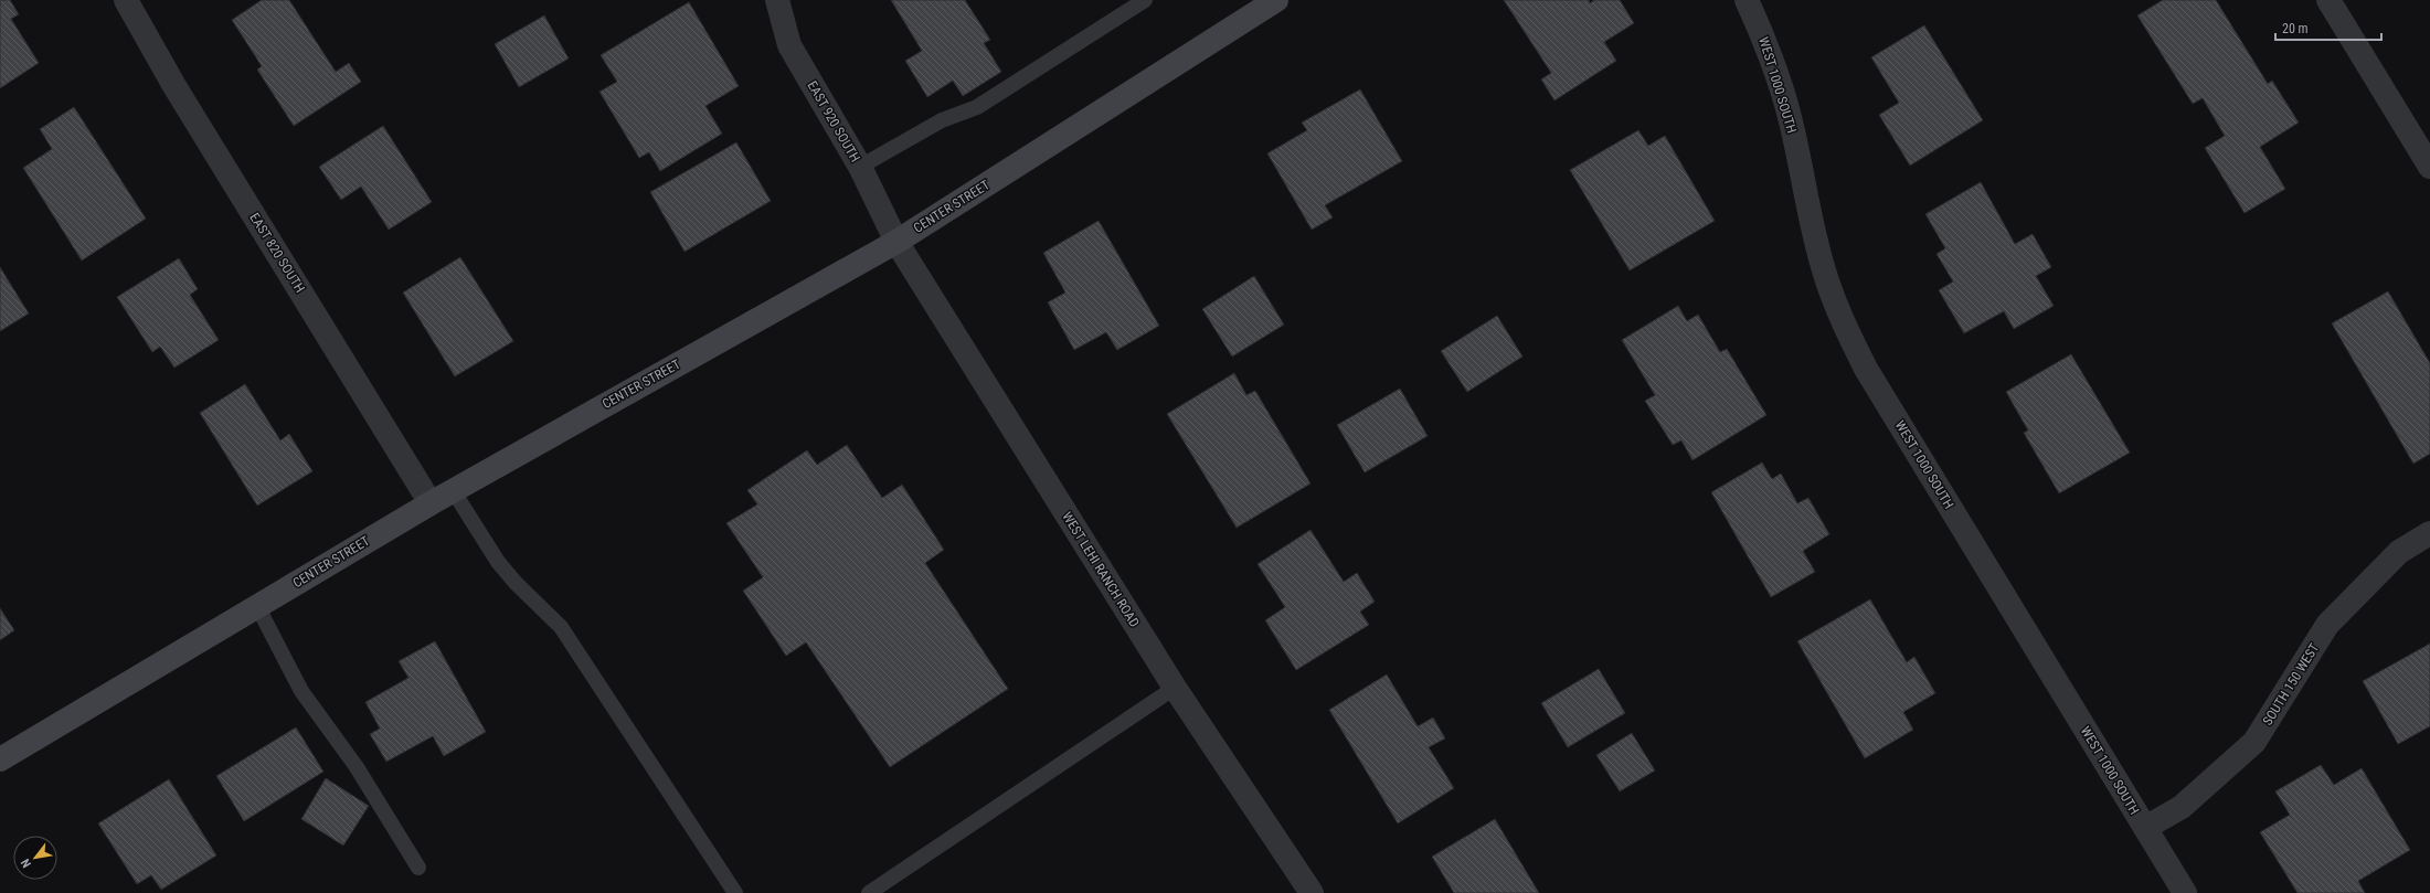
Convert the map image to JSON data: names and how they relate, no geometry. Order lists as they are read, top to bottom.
{
  "streets": {
    "street": [
      "WEST 1000 SOUTH",
      "EAST 920 SOUTH",
      "CENTER STREET",
      "EAST 820 SOUTH",
      "WEST LEHI RANCH ROAD",
      "SOUTH 150 WEST"
    ]
  },
  "crossings": [
    ["WEST 1000 SOUTH", "SOUTH 150 WEST"],
    ["EAST 920 SOUTH", "CENTER STREET"],
    ["EAST 920 SOUTH", "WEST LEHI RANCH ROAD"],
    ["CENTER STREET", "EAST 820 SOUTH"],
    ["CENTER STREET", "WEST LEHI RANCH ROAD"]
  ],
  "scale_bar": "20 m",
  "north": "bottom left"
}
